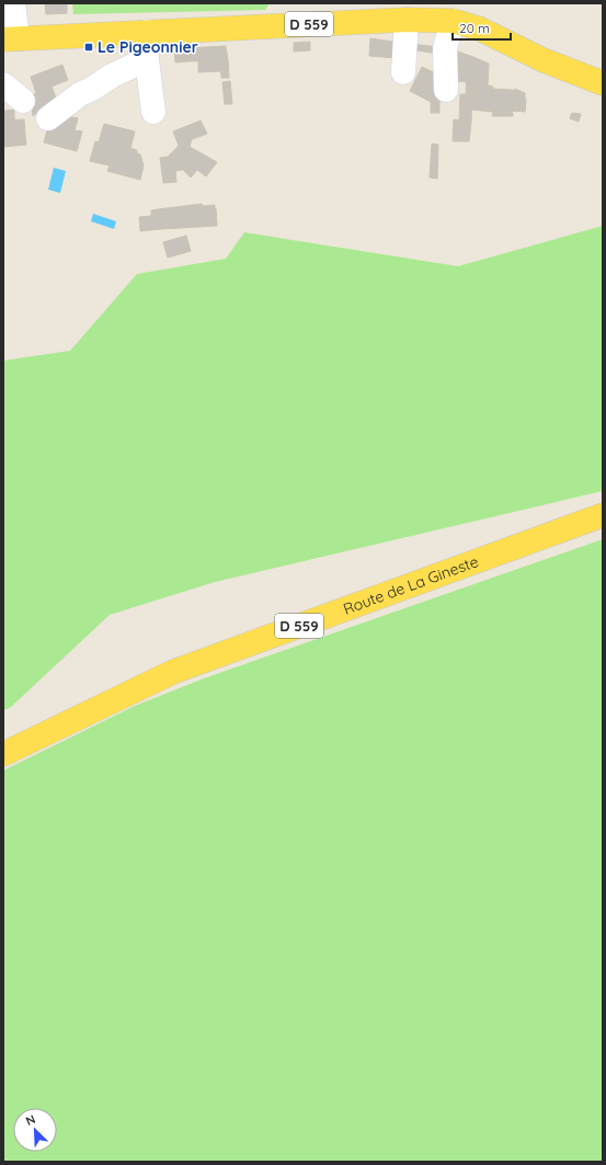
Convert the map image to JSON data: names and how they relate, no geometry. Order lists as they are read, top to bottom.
{
  "streets": {
    "main road": ["D 559", "Route de La Gineste"]
  },
  "places": {
    "transit": ["Le Pigeonnier"]
  },
  "scale_bar": "20 m",
  "north": "top left"
}
